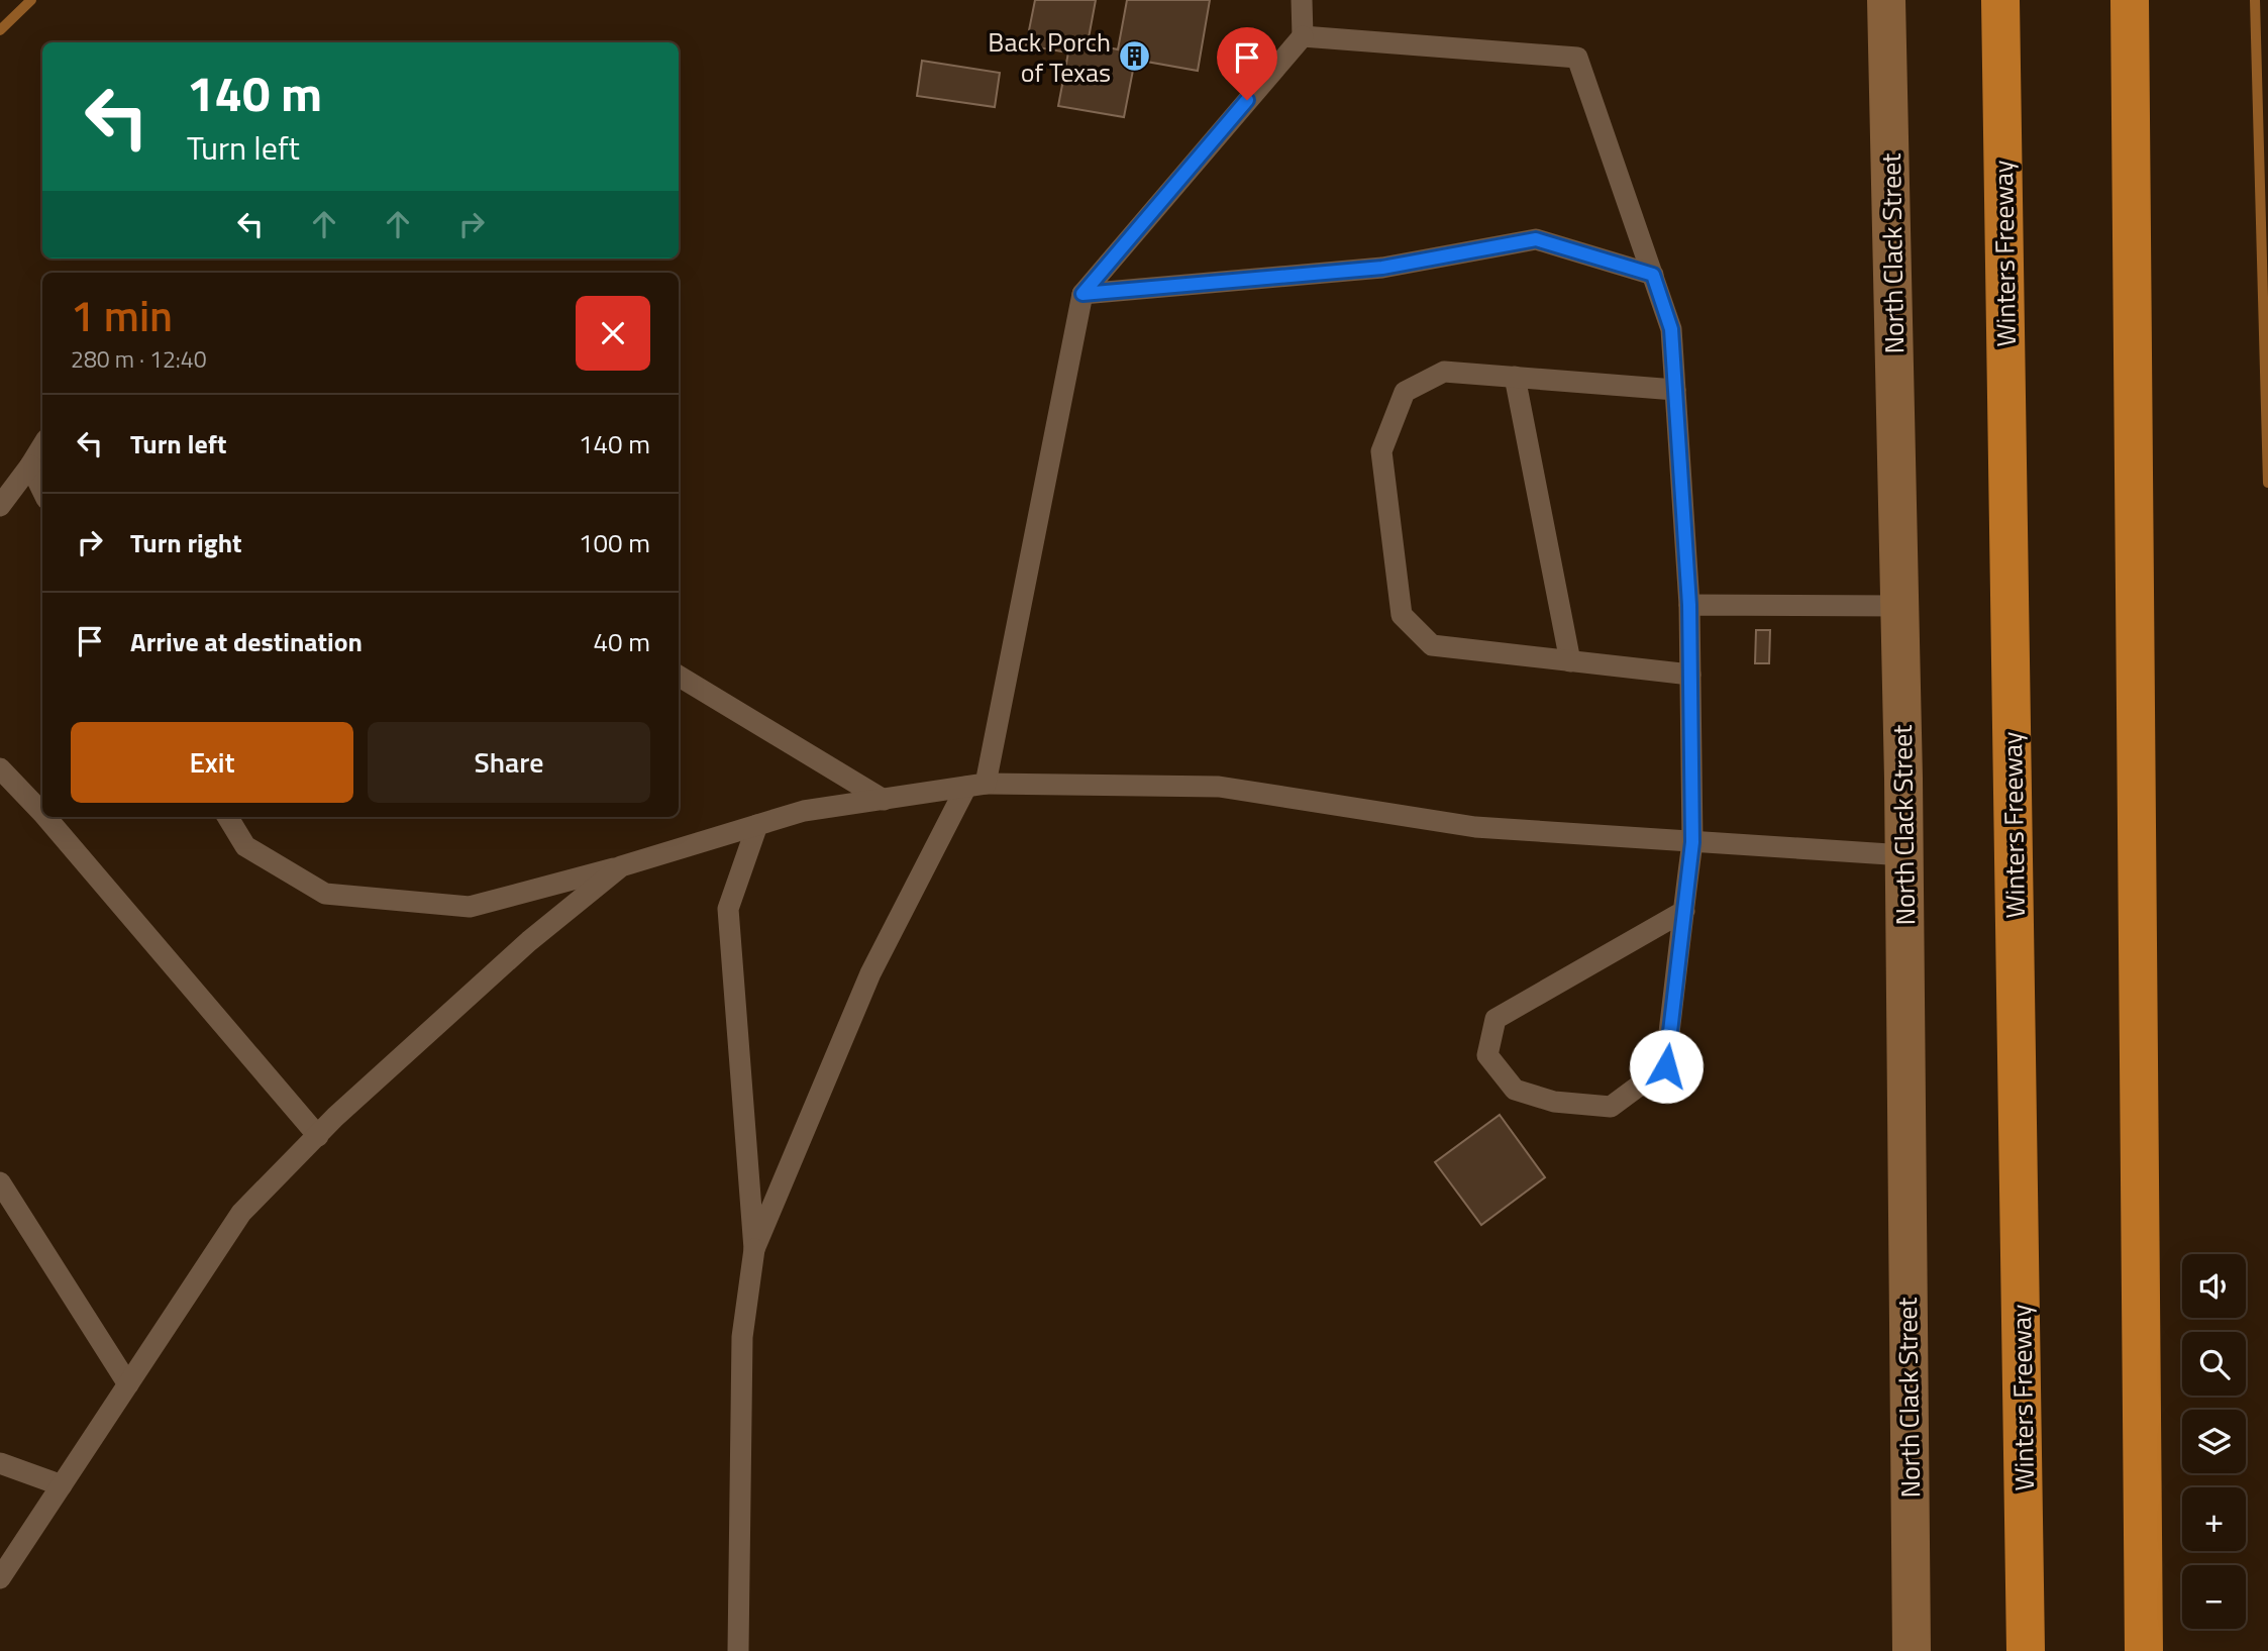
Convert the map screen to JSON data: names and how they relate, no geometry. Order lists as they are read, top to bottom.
{
  "streets": {
    "highway": ["Winters Freeway"],
    "main road": ["North Clack Street"]
  },
  "places": {
    "building": ["Back Porch of Texas"]
  },
  "page": {
    "turn": ["140 m", "Turn left"],
    "heading": ["1 min", "280 m · 12:40"],
    "list": [
      {
        "name": "Turn left",
        "value": "140 m"
      },
      {
        "name": "Turn right",
        "value": "100 m"
      },
      {
        "name": "Arrive at destination",
        "value": "40 m"
      }
    ],
    "buttons": ["Exit", "Share"],
    "map_buttons": ["+", "−"]
  }
}
